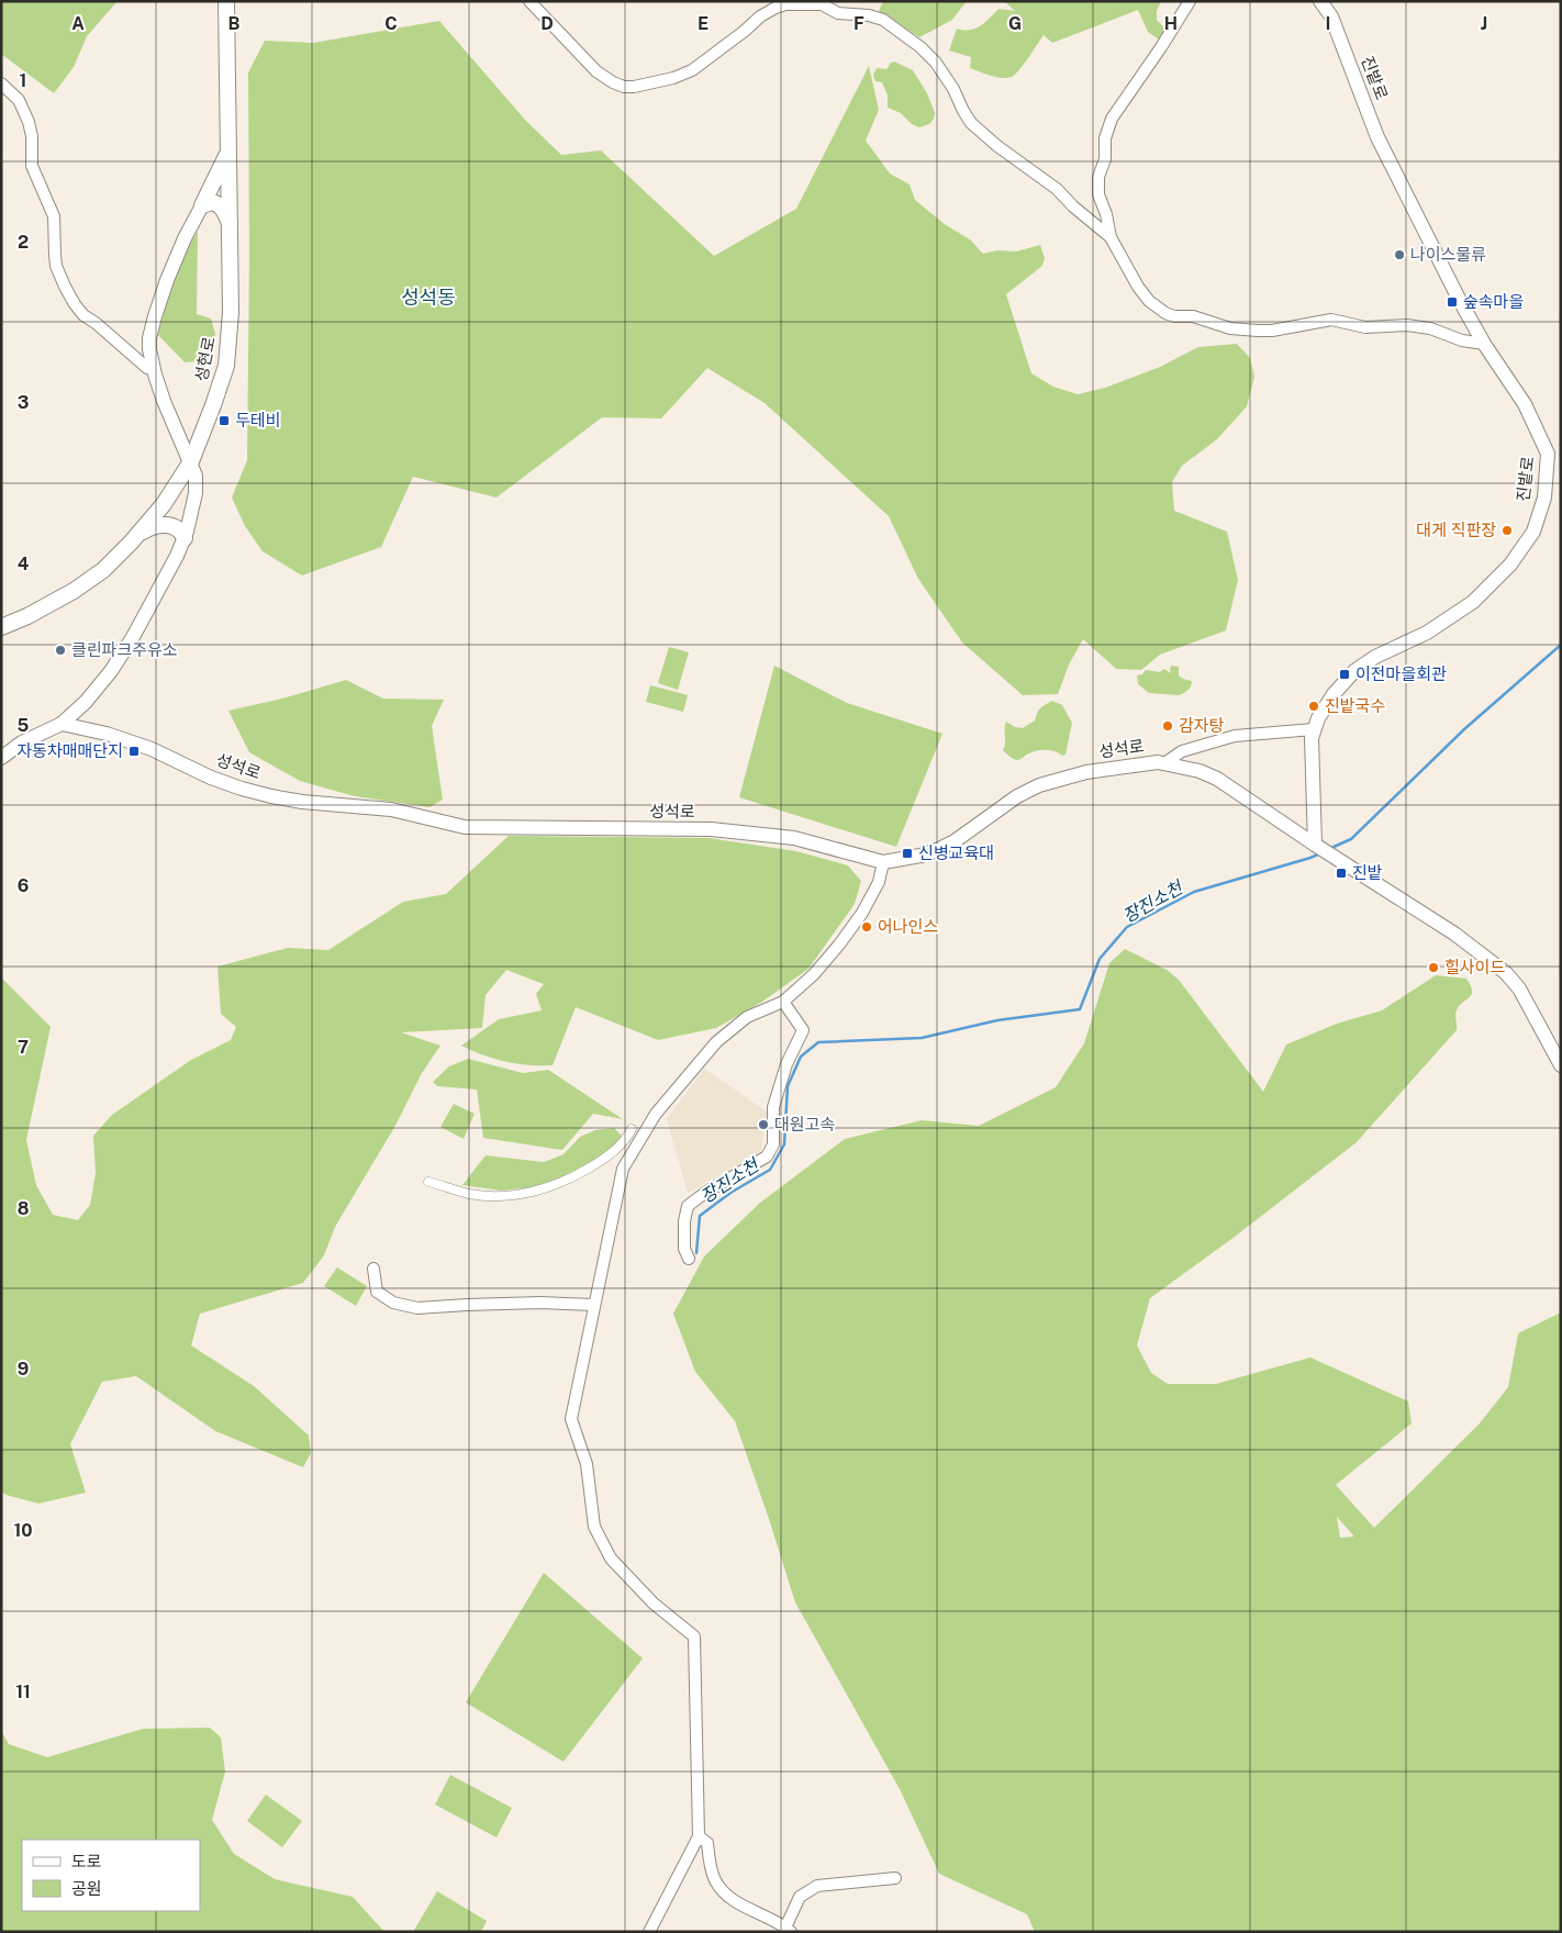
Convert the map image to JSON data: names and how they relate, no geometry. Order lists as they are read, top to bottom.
{
  "streets": {
    "main road": ["성현로"],
    "street": ["진밭로", "성석로"]
  },
  "crossings": [
    ["진밭로", "성석로"]
  ],
  "districts": ["성석동"],
  "water": ["장진소천"],
  "places": {
    "other": [
      "나이스물류",
      "대게 직판장",
      "클린파크주유소",
      "진밭국수",
      "감자탕",
      "어나인스",
      "힐사이드",
      "대원고속"
    ],
    "transit": [
      "숲속마을",
      "두테비",
      "이전마을회관",
      "자동차매매단지",
      "신병교육대",
      "진밭"
    ]
  },
  "legend": ["도로", "공원"],
  "grid": {
    "columns": [
      "A",
      "B",
      "C",
      "D",
      "E",
      "F",
      "G",
      "H",
      "I",
      "J"
    ],
    "rows": [
      "1",
      "2",
      "3",
      "4",
      "5",
      "6",
      "7",
      "8",
      "9",
      "10",
      "11"
    ]
  }
}
